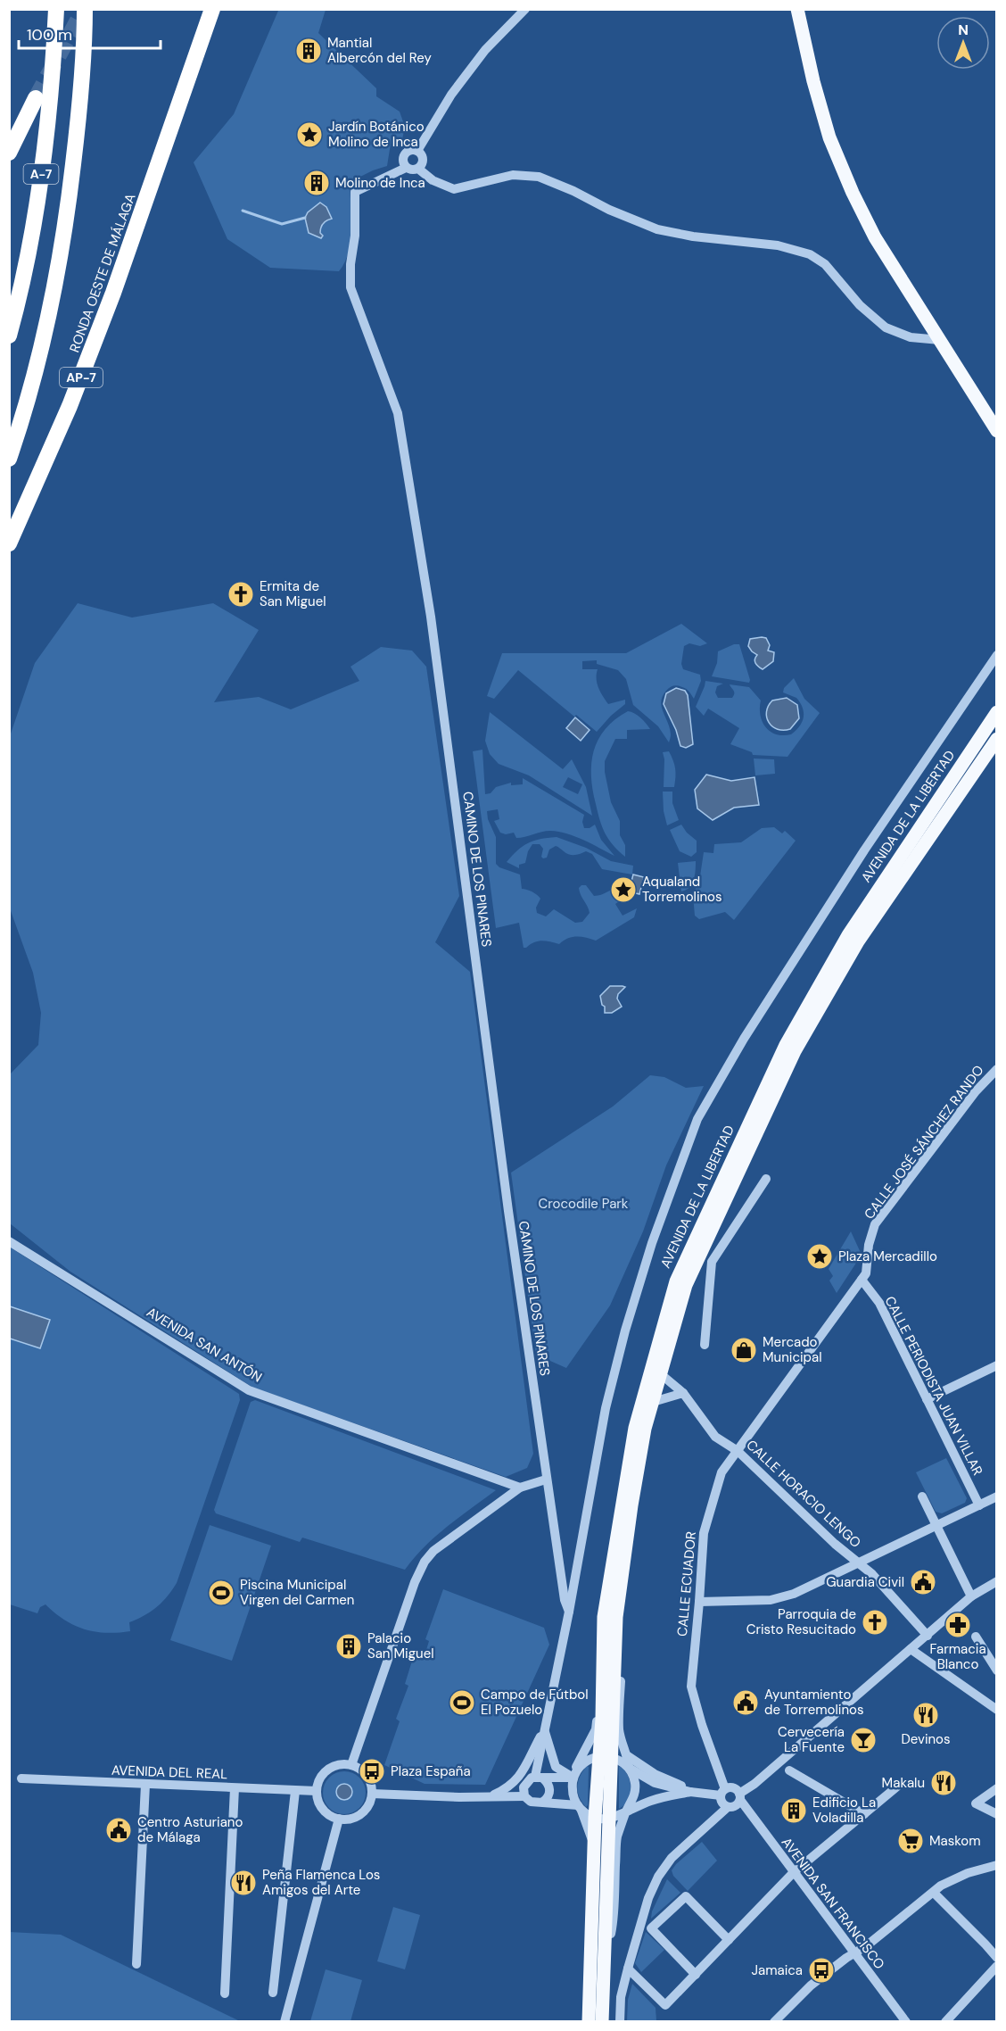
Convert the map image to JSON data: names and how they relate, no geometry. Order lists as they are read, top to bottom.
{
  "streets": {
    "highway": ["A-7", "RONDA OESTE DE MÁLAGA", "AP-7"],
    "main road": ["AVENIDA DE LA LIBERTAD"],
    "street": [
      "CAMINO DE LOS PINARES",
      "CALLE JOSÉ SÁNCHEZ RANDO",
      "AVENIDA SAN ANTÓN",
      "CALLE PERIODISTA JUAN VILLAR",
      "CALLE HORACIO LENGO",
      "CALLE ECUADOR",
      "AVENIDA DEL REAL",
      "AVENIDA SAN FRANCISCO"
    ]
  },
  "crossings": [
    ["AVENIDA DE LA LIBERTAD", "CALLE HORACIO LENGO"],
    ["CALLE JOSÉ SÁNCHEZ RANDO", "CALLE ECUADOR"],
    ["CALLE PERIODISTA JUAN VILLAR", "CALLE ECUADOR"],
    ["CALLE HORACIO LENGO", "CALLE ECUADOR"],
    ["CALLE ECUADOR", "AVENIDA SAN FRANCISCO"]
  ],
  "parks": ["Crocodile Park"],
  "places": {
    "building": [
      "Mantial Albercón del Rey",
      "Molino de Inca",
      "Palacio San Miguel",
      "Edificio La Voladilla"
    ],
    "place": ["Jardín Botánico Molino de Inca", "Aqualand Torremolinos", "Plaza Mercadillo"],
    "church": ["Ermita de San Miguel", "Parroquia de Cristo Resucitado"],
    "shop": ["Mercado Municipal"],
    "public building": ["Guardia Civil", "Ayuntamiento de Torremolinos", "Centro Asturiano de Málaga"],
    "sports": ["Piscina Municipal Virgen del Carmen", "Campo de Fútbol El Pozuelo"],
    "pharmacy": ["Farmacia Blanco"],
    "restaurant": ["Devinos", "Makalu", "Peña Flamenca Los Amigos del Arte"],
    "bar": ["Cervecería La Fuente"],
    "bus stop": ["Plaza España", "Jamaica"],
    "supermarket": ["Maskom"]
  },
  "scale_bar": "100 m",
  "north": "top"
}
